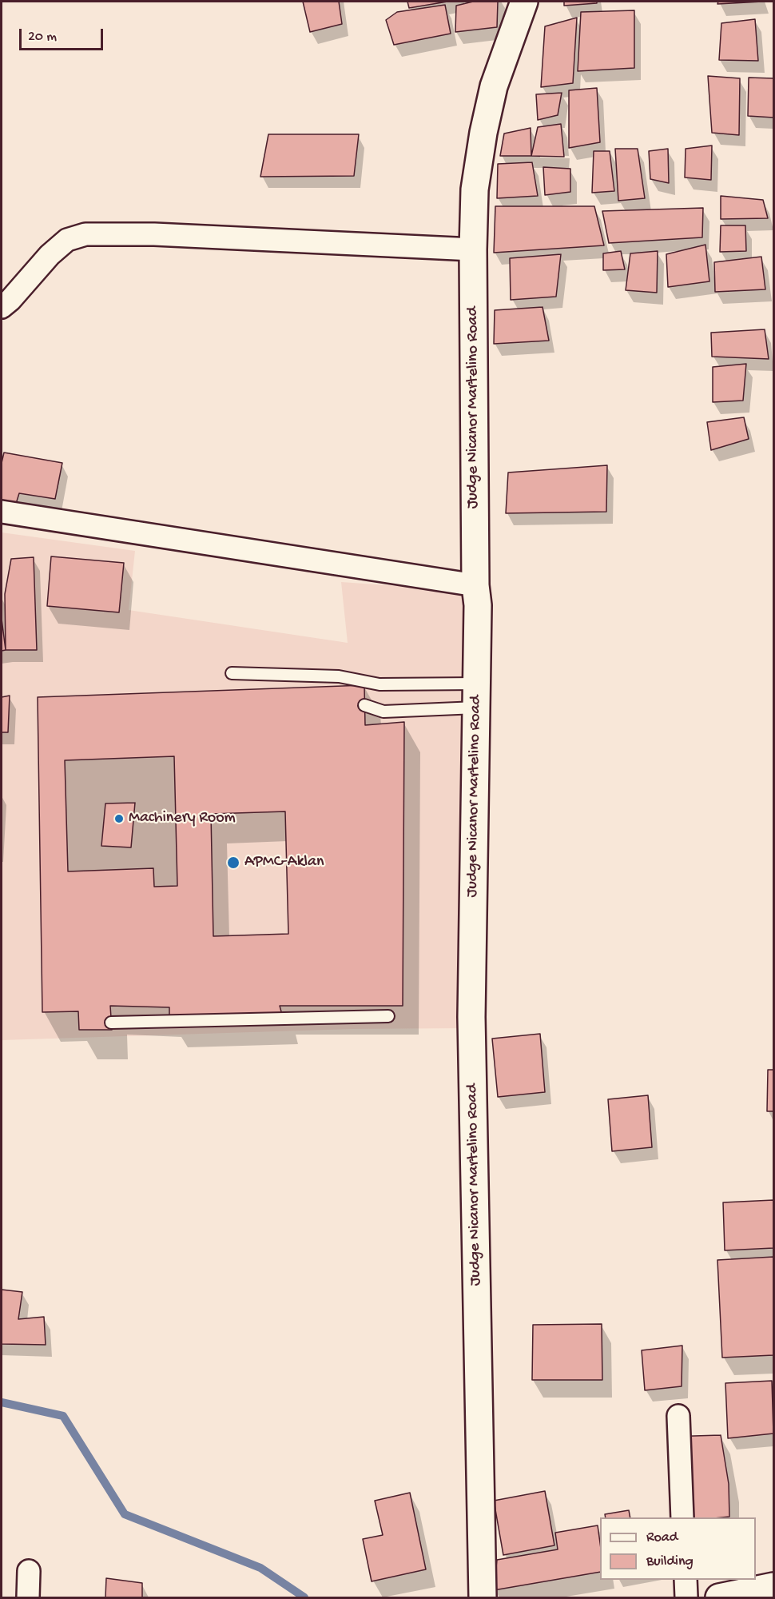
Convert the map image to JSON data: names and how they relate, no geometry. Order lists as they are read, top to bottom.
{
  "streets": {
    "main road": ["Judge Nicanor Martelino Road"]
  },
  "places": ["Machinery Room", "APMC-Aklan"],
  "legend": ["Road", "Building"],
  "scale_bar": "20 m"
}
